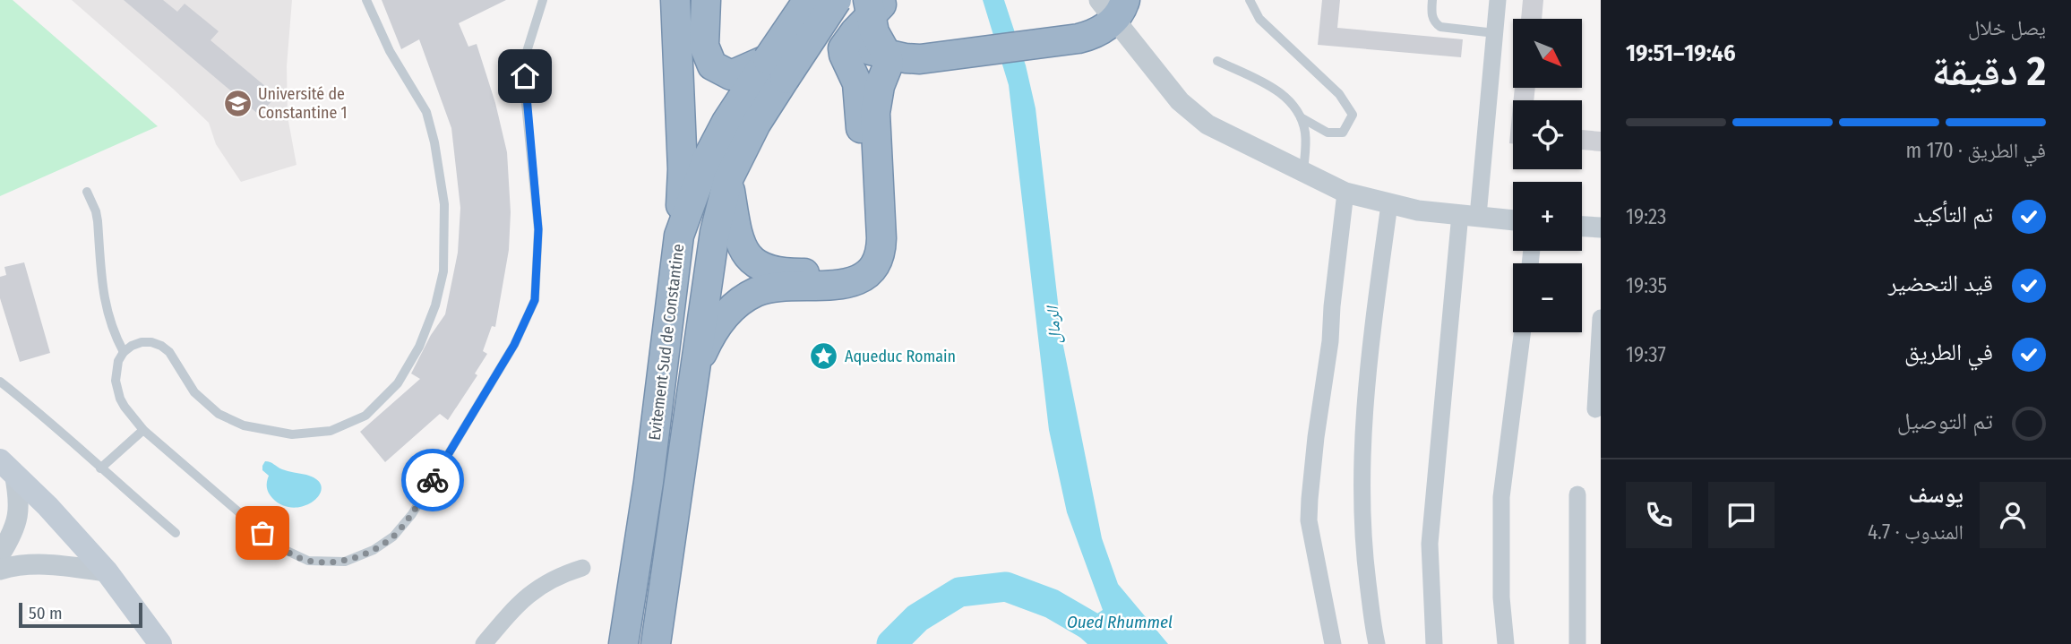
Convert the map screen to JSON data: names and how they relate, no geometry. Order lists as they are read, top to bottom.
{
  "streets": {
    "highway": ["Evitement Sud de Constantine"]
  },
  "water": ["الرمال", "Oued Rhummel"],
  "places": {
    "school or university": ["Université de Constantine 1"],
    "place": ["Aqueduc Romain"]
  },
  "scale_bar": "50 m",
  "north": "bottom right",
  "page": {
    "heading": ["2 دقيقة", "يصل خلال", "19:46–19:51"],
    "panel": ["يوسف", "المندوب · 4.7"],
    "map_buttons": ["+", "−"],
    "bar": "في الطريق · 170 m",
    "list": [
      ["تم التأكيد", "19:23"],
      ["قيد التحضير", "19:35"],
      ["في الطريق", "19:37"],
      "تم التوصيل"
    ],
    "scale": "50 m"
  }
}
